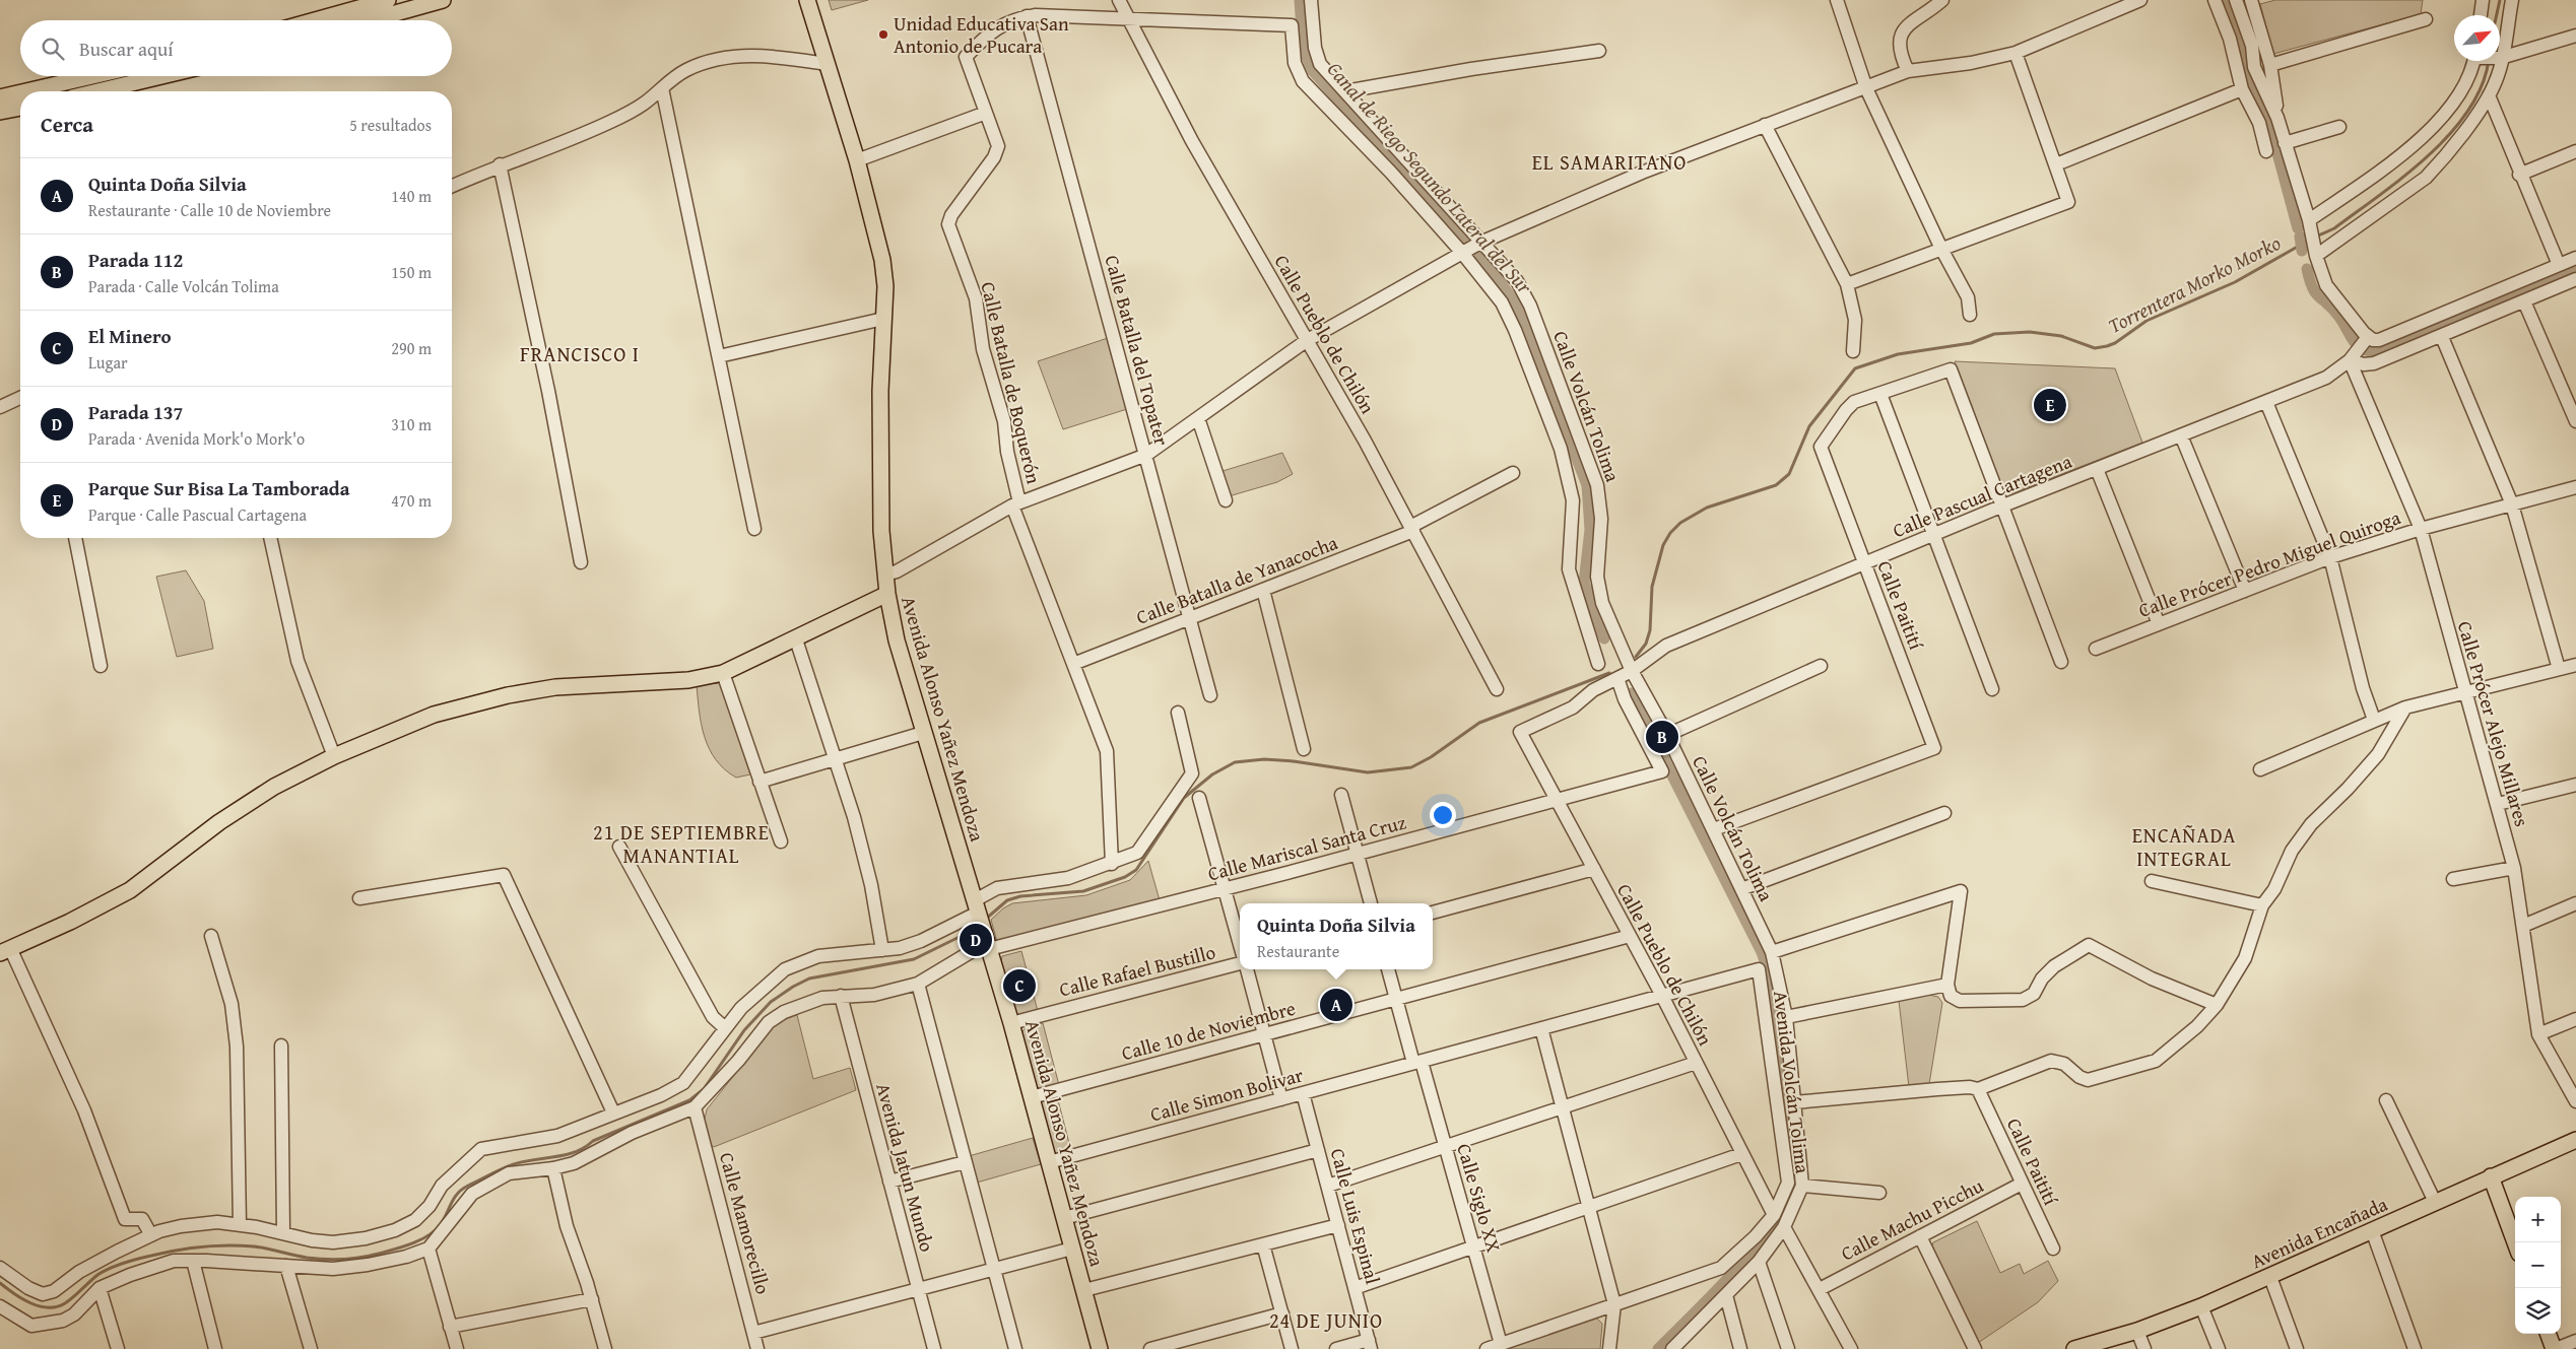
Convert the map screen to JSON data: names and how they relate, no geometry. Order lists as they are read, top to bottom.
{
  "streets": {
    "main road": ["Avenida Alonso Yañez Mendoza", "Avenida Encañada"],
    "street": [
      "Calle Pueblo de Chilón",
      "Calle Batalla del Topater",
      "Calle Batalla de Boquerón",
      "Calle Volcán Tolima",
      "Calle Pascual Cartagena",
      "Calle Prócer Pedro Miguel Quiroga",
      "Calle Batalla de Yanacocha",
      "Calle Paitití",
      "Calle Prócer Alejo Millares",
      "Calle Mariscal Santa Cruz",
      "Calle Rafael Bustillo",
      "Calle 10 de Noviembre",
      "Avenida Volcán Tolima",
      "Calle Simon Bolivar",
      "Avenida Jatun Mundo",
      "Calle Siglo XX",
      "Calle Luis Espinal",
      "Calle Machu Picchu",
      "Calle Mamorecillo"
    ]
  },
  "crossings": [
    ["Calle Pueblo de Chilón", "Calle Batalla de Boquerón"],
    ["Calle Pueblo de Chilón", "Calle Pascual Cartagena"],
    ["Calle Pueblo de Chilón", "Calle Batalla de Yanacocha"],
    ["Calle Pueblo de Chilón", "Calle Mariscal Santa Cruz"],
    ["Calle Pueblo de Chilón", "Calle 10 de Noviembre"],
    ["Calle Pueblo de Chilón", "Avenida Volcán Tolima"],
    ["Calle Batalla del Topater", "Calle Batalla de Boquerón"],
    ["Calle Batalla del Topater", "Calle Batalla de Yanacocha"],
    ["Calle Batalla de Boquerón", "Calle Volcán Tolima"],
    ["Calle Batalla de Boquerón", "Calle Batalla de Yanacocha"],
    ["Calle Volcán Tolima", "Calle Pascual Cartagena"],
    ["Calle Volcán Tolima", "Calle Paitití"],
    ["Calle Pascual Cartagena", "Calle Paitití"],
    ["Calle Pascual Cartagena", "Calle Prócer Alejo Millares"],
    ["Calle Pascual Cartagena", "Calle Mariscal Santa Cruz"],
    ["Calle Prócer Pedro Miguel Quiroga", "Calle Prócer Alejo Millares"],
    ["Calle Paitití", "Calle Machu Picchu"],
    ["Avenida Alonso Yañez Mendoza", "Calle Mariscal Santa Cruz"],
    ["Avenida Alonso Yañez Mendoza", "Calle Rafael Bustillo"],
    ["Avenida Alonso Yañez Mendoza", "Calle 10 de Noviembre"],
    ["Avenida Alonso Yañez Mendoza", "Calle Simon Bolivar"],
    ["Calle Mariscal Santa Cruz", "Avenida Jatun Mundo"],
    ["Calle Mariscal Santa Cruz", "Calle Mamorecillo"],
    ["Calle 10 de Noviembre", "Calle Siglo XX"],
    ["Calle Simon Bolivar", "Calle Siglo XX"],
    ["Calle Simon Bolivar", "Calle Luis Espinal"]
  ],
  "districts": [
    "EL SAMARITANO",
    "FRANCISCO I",
    "21 DE SEPTIEMBRE MANANTIAL",
    "ENCAÑADA INTEGRAL",
    "24 DE JUNIO"
  ],
  "water": ["Canal de Riego Segundo Lateral del Sur", "Torrentera Morko Morko"],
  "places": ["Unidad Educativa San Antonio de Pucara"],
  "north": "top right",
  "page": {
    "search": "Buscar aquí",
    "heading": ["Cerca", "5 resultados"],
    "list": [
      {
        "mark": "A",
        "name": "Quinta Doña Silvia",
        "note": "Restaurante · Calle 10 de Noviembre",
        "value": "140 m"
      },
      {
        "mark": "B",
        "name": "Parada 112",
        "note": "Parada · Calle Volcán Tolima",
        "value": "150 m"
      },
      {
        "mark": "C",
        "name": "El Minero",
        "note": "Lugar",
        "value": "290 m"
      },
      {
        "mark": "D",
        "name": "Parada 137",
        "note": "Parada · Avenida Mork'o Mork'o",
        "value": "310 m"
      },
      {
        "mark": "E",
        "name": "Parque Sur Bisa La Tamborada",
        "note": "Parque · Calle Pascual Cartagena",
        "value": "470 m"
      }
    ],
    "pins": [
      "E",
      "B",
      "D",
      "C",
      "A"
    ],
    "popup": ["Quinta Doña Silvia", "Restaurante"],
    "map_buttons": ["+", "−"]
  }
}
